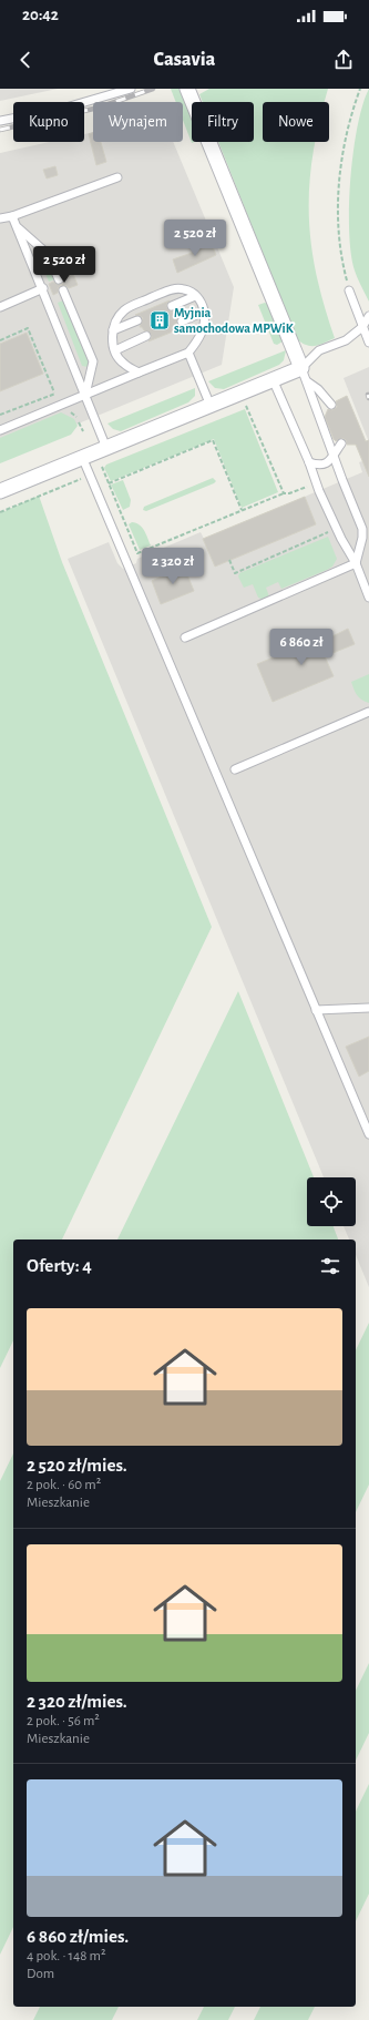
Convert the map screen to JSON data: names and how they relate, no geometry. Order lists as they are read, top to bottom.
{
  "places": {
    "building": ["Myjnia samochodowa MPWiK"]
  },
  "page": {
    "status": "20:42",
    "header": "Casavia",
    "chip": [
      "Kupno",
      "Wynajem",
      "Filtry",
      "Nowe"
    ],
    "price": [
      "2 520 zł",
      "2 520 zł",
      "2 320 zł",
      "6 860 zł"
    ],
    "heading": "Oferty: 4",
    "list": [
      {
        "name": "2 520 zł/mies.",
        "note": "2 pok. · 60 m² · Mieszkanie"
      },
      {
        "name": "2 320 zł/mies.",
        "note": "2 pok. · 56 m² · Mieszkanie"
      },
      {
        "name": "6 860 zł/mies.",
        "note": "4 pok. · 148 m² · Dom"
      }
    ]
  }
}
